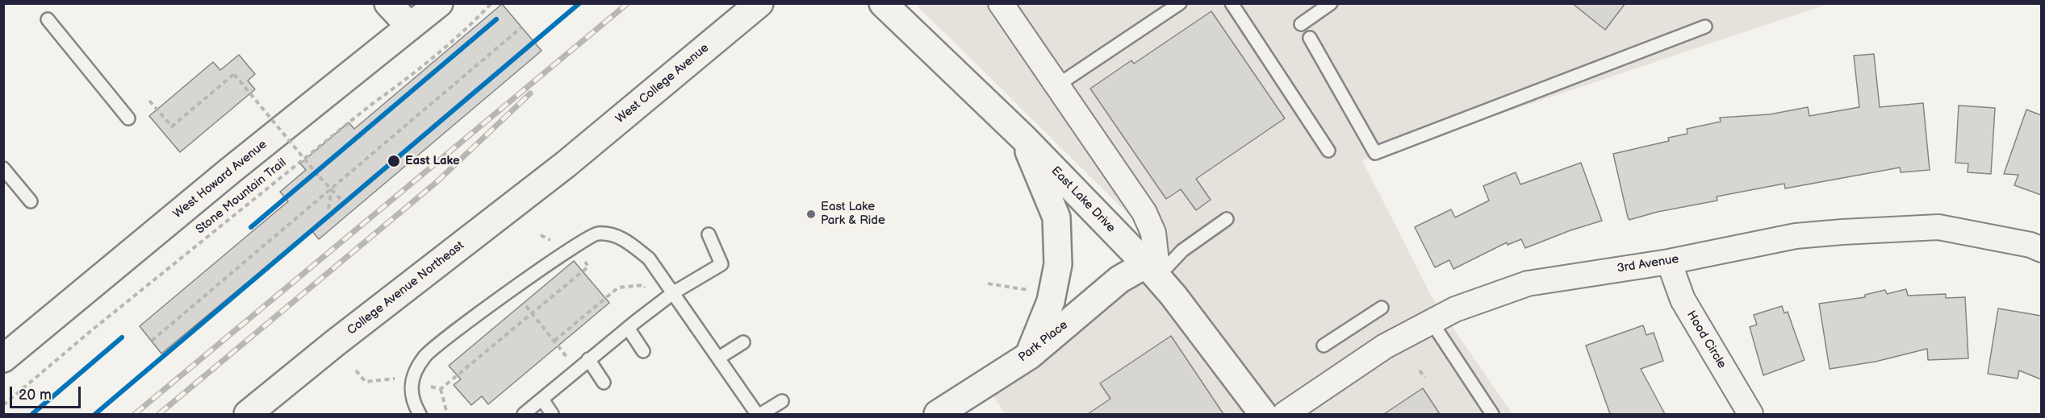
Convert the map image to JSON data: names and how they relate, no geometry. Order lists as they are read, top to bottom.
{
  "streets": {
    "main road": [
      "West College Avenue",
      "West Howard Avenue",
      "East Lake Drive",
      "College Avenue Northeast",
      "Park Place"
    ],
    "street": ["3rd Avenue", "Hood Circle"],
    "path": ["Stone Mountain Trail"]
  },
  "crossings": [
    ["West College Avenue", "College Avenue Northeast"],
    ["East Lake Drive", "Park Place"],
    ["3rd Avenue", "Hood Circle"]
  ],
  "places": ["East Lake", "East Lake Park & Ride"],
  "scale_bar": "20 m"
}
